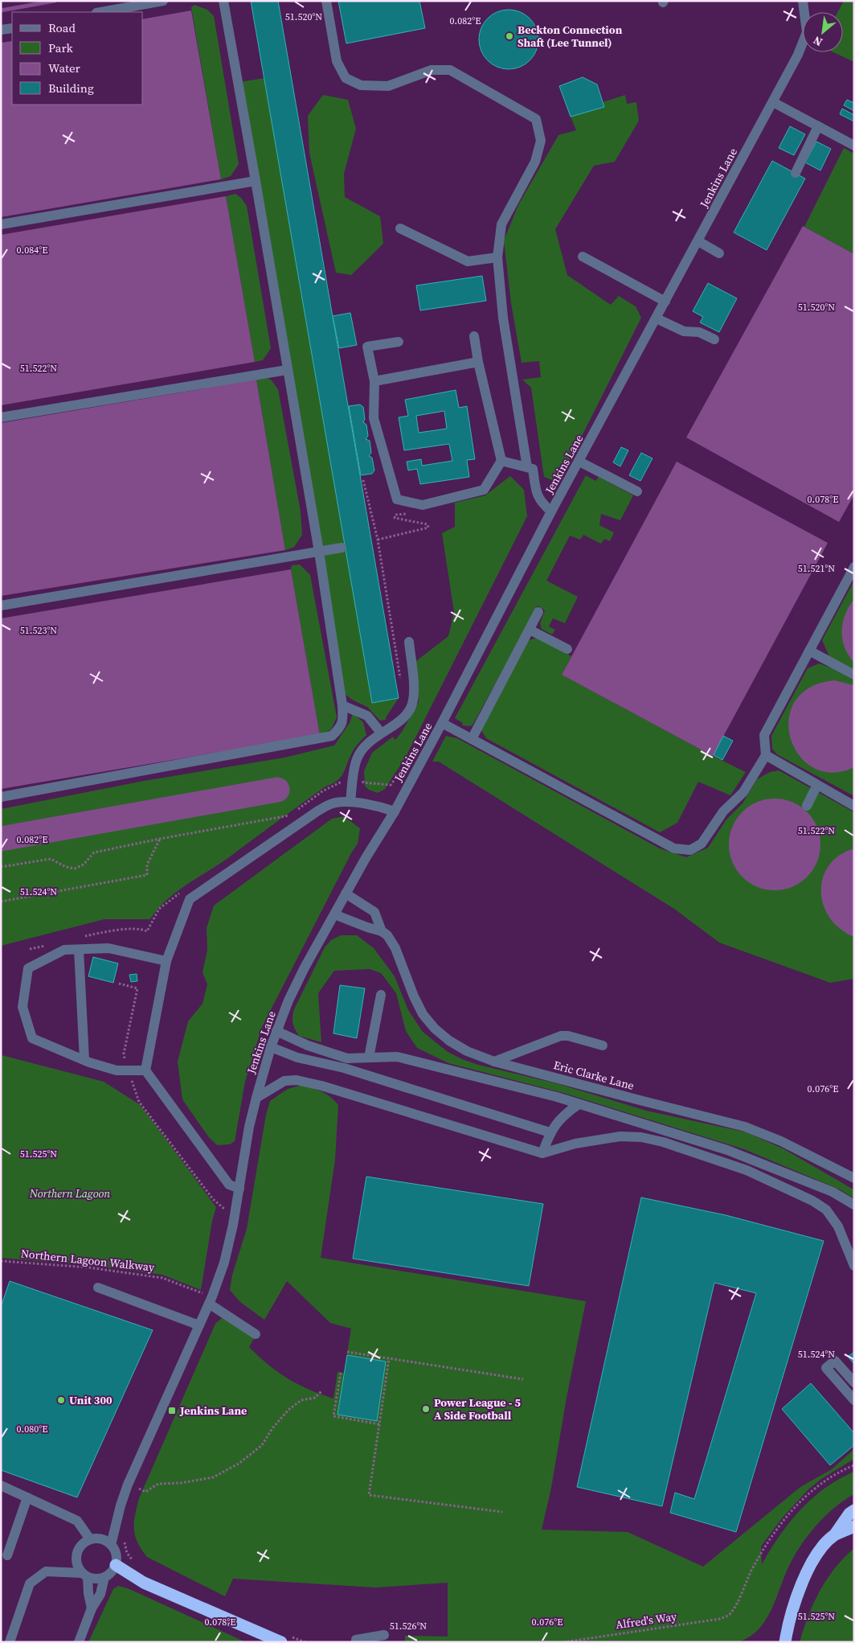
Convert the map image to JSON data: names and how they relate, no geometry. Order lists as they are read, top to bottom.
{
  "streets": {
    "street": ["Jenkins Lane", "Eric Clarke Lane"],
    "path": ["Northern Lagoon Walkway", "Alfred's Way"]
  },
  "crossings": [
    ["Jenkins Lane", "Eric Clarke Lane"]
  ],
  "parks": ["Northern Lagoon"],
  "places": {
    "other": ["Beckton Connection Shaft (Lee Tunnel)", "Unit 300", "Power League - 5 A Side Football"],
    "transit": ["Jenkins Lane"]
  },
  "legend": [
    "Road",
    "Park",
    "Water",
    "Building"
  ],
  "north": "bottom left",
  "coordinates": [
    "51.520°N",
    "0.082°E",
    "0.084°E",
    "51.522°N",
    "0.078°E",
    "51.521°N",
    "51.523°N",
    "51.524°N",
    "0.076°E",
    "51.525°N",
    "0.080°E",
    "51.526°N"
  ]
}
